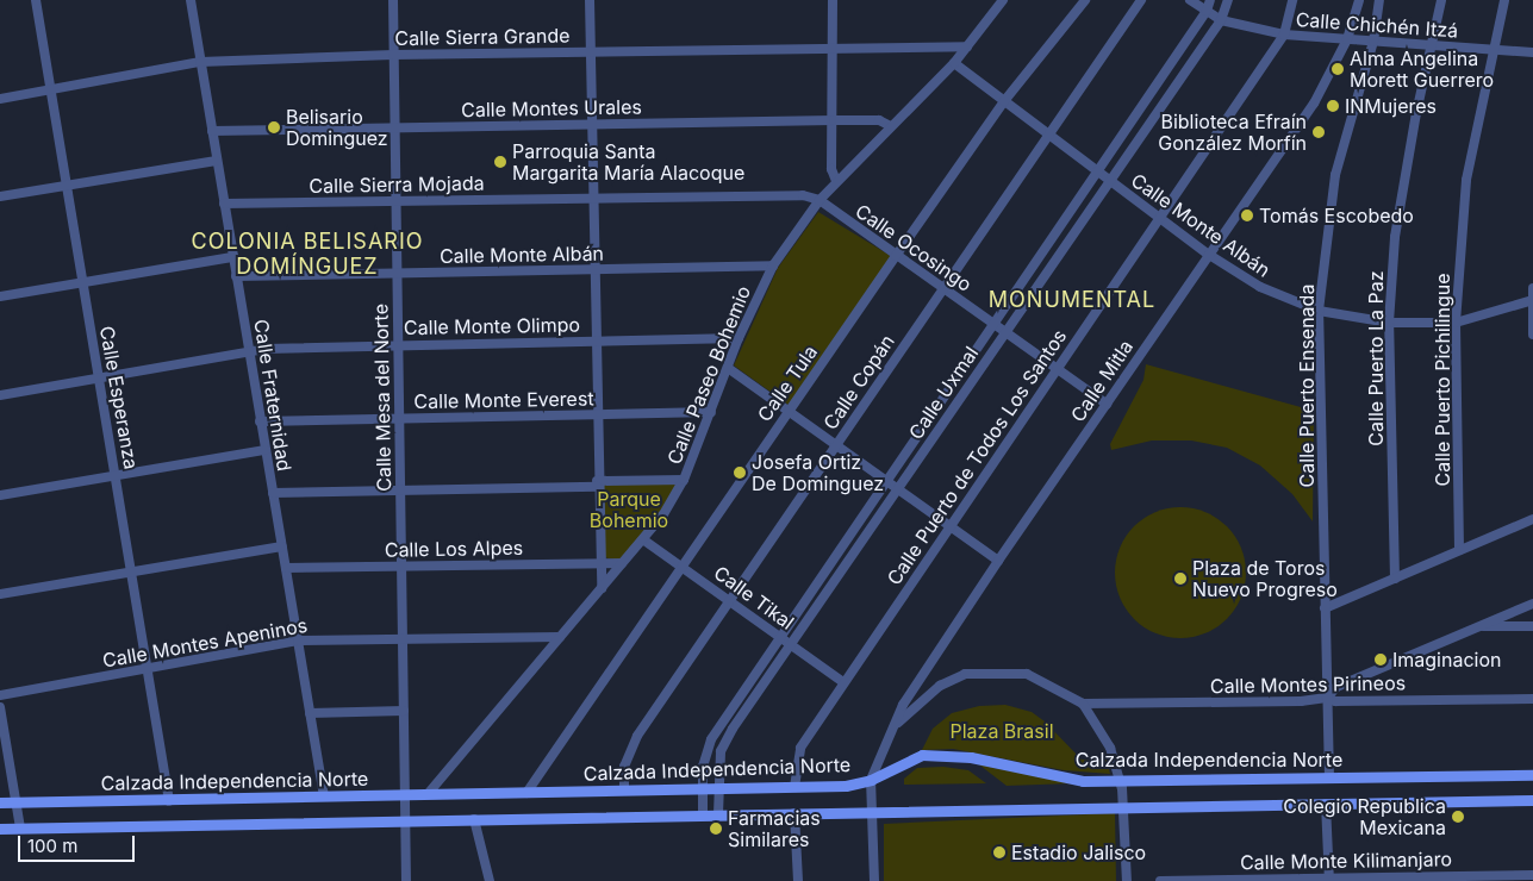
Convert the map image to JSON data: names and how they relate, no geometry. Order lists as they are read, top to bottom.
{
  "streets": {
    "main road": ["Calzada Independencia Norte"],
    "street": [
      "Calle Chichén Itzá",
      "Calle Sierra Grande",
      "Calle Montes Urales",
      "Calle Sierra Mojada",
      "Calle Monte Albán",
      "Calle Ocosingo",
      "Calle Monte Olimpo",
      "Calle Puerto La Paz",
      "Calle Paseo Bohemio",
      "Calle Puerto Pichilingue",
      "Calle Mitla",
      "Calle Copán",
      "Calle Tula",
      "Calle Puerto Ensenada",
      "Calle Uxmal",
      "Calle Fraternidad",
      "Calle Esperanza",
      "Calle Mesa del Norte",
      "Calle Monte Everest",
      "Calle Puerto de Todos Los Santos",
      "Calle Los Alpes",
      "Calle Tikal",
      "Calle Montes Apeninos",
      "Calle Montes Pirineos",
      "Calle Monte Kilimanjaro"
    ]
  },
  "crossings": [
    ["Calle Chichén Itzá", "Calle Puerto La Paz"],
    ["Calle Chichén Itzá", "Calle Puerto Pichilingue"],
    ["Calle Chichén Itzá", "Calle Mitla"],
    ["Calle Chichén Itzá", "Calle Puerto Ensenada"],
    ["Calle Chichén Itzá", "Calle Uxmal"],
    ["Calle Chichén Itzá", "Calle Puerto de Todos Los Santos"],
    ["Calle Sierra Grande", "Calle Paseo Bohemio"],
    ["Calle Sierra Grande", "Calle Fraternidad"],
    ["Calle Sierra Grande", "Calle Esperanza"],
    ["Calle Sierra Grande", "Calle Mesa del Norte"],
    ["Calle Montes Urales", "Calle Paseo Bohemio"],
    ["Calle Montes Urales", "Calle Fraternidad"],
    ["Calle Montes Urales", "Calle Mesa del Norte"],
    ["Calle Sierra Mojada", "Calle Ocosingo"],
    ["Calle Sierra Mojada", "Calle Paseo Bohemio"],
    ["Calle Sierra Mojada", "Calle Fraternidad"],
    ["Calle Sierra Mojada", "Calle Mesa del Norte"],
    ["Calle Monte Albán", "Calle Puerto La Paz"],
    ["Calle Monte Albán", "Calle Paseo Bohemio"],
    ["Calle Monte Albán", "Calle Puerto Pichilingue"],
    ["Calle Monte Albán", "Calle Mitla"],
    ["Calle Monte Albán", "Calle Copán"],
    ["Calle Monte Albán", "Calle Tula"],
    ["Calle Monte Albán", "Calle Puerto Ensenada"],
    ["Calle Monte Albán", "Calle Uxmal"],
    ["Calle Monte Albán", "Calle Fraternidad"],
    ["Calle Monte Albán", "Calle Mesa del Norte"],
    ["Calle Monte Albán", "Calle Puerto de Todos Los Santos"],
    ["Calle Ocosingo", "Calle Paseo Bohemio"],
    ["Calle Ocosingo", "Calle Mitla"],
    ["Calle Ocosingo", "Calle Copán"],
    ["Calle Ocosingo", "Calle Tula"],
    ["Calle Ocosingo", "Calle Uxmal"],
    ["Calle Ocosingo", "Calle Puerto de Todos Los Santos"],
    ["Calle Monte Olimpo", "Calle Paseo Bohemio"],
    ["Calle Monte Olimpo", "Calle Fraternidad"],
    ["Calle Monte Olimpo", "Calle Esperanza"],
    ["Calle Monte Olimpo", "Calle Mesa del Norte"],
    ["Calle Paseo Bohemio", "Calle Monte Everest"],
    ["Calle Paseo Bohemio", "Calle Los Alpes"],
    ["Calle Paseo Bohemio", "Calle Tikal"],
    ["Calle Paseo Bohemio", "Calle Montes Apeninos"],
    ["Calle Paseo Bohemio", "Calzada Independencia Norte"],
    ["Calle Mitla", "Calzada Independencia Norte"],
    ["Calle Copán", "Calle Tikal"],
    ["Calle Copán", "Calzada Independencia Norte"],
    ["Calle Tula", "Calle Tikal"],
    ["Calle Tula", "Calzada Independencia Norte"],
    ["Calle Puerto Ensenada", "Calle Montes Pirineos"],
    ["Calle Puerto Ensenada", "Calzada Independencia Norte"],
    ["Calle Uxmal", "Calle Tikal"],
    ["Calle Uxmal", "Calzada Independencia Norte"],
    ["Calle Fraternidad", "Calle Monte Everest"],
    ["Calle Fraternidad", "Calle Los Alpes"],
    ["Calle Fraternidad", "Calle Montes Apeninos"],
    ["Calle Fraternidad", "Calzada Independencia Norte"],
    ["Calle Esperanza", "Calle Montes Apeninos"],
    ["Calle Esperanza", "Calzada Independencia Norte"],
    ["Calle Mesa del Norte", "Calle Monte Everest"],
    ["Calle Mesa del Norte", "Calle Los Alpes"],
    ["Calle Mesa del Norte", "Calle Montes Apeninos"],
    ["Calle Mesa del Norte", "Calzada Independencia Norte"],
    ["Calle Puerto de Todos Los Santos", "Calle Tikal"],
    ["Calle Puerto de Todos Los Santos", "Calzada Independencia Norte"]
  ],
  "districts": ["COLONIA BELISARIO DOMÍNGUEZ", "MONUMENTAL"],
  "parks": ["Parque Bohemio", "Plaza Brasil"],
  "places": [
    "Alma Angelina Morett Guerrero",
    "INMujeres",
    "Belisario Dominguez",
    "Biblioteca Efraín González Morfín",
    "Parroquia Santa Margarita María Alacoque",
    "Tomás Escobedo",
    "Josefa Ortiz De Dominguez",
    "Plaza de Toros Nuevo Progreso",
    "Imaginacion",
    "Colegio Republica Mexicana",
    "Farmacias Similares",
    "Estadio Jalisco"
  ],
  "scale_bar": "100 m"
}
